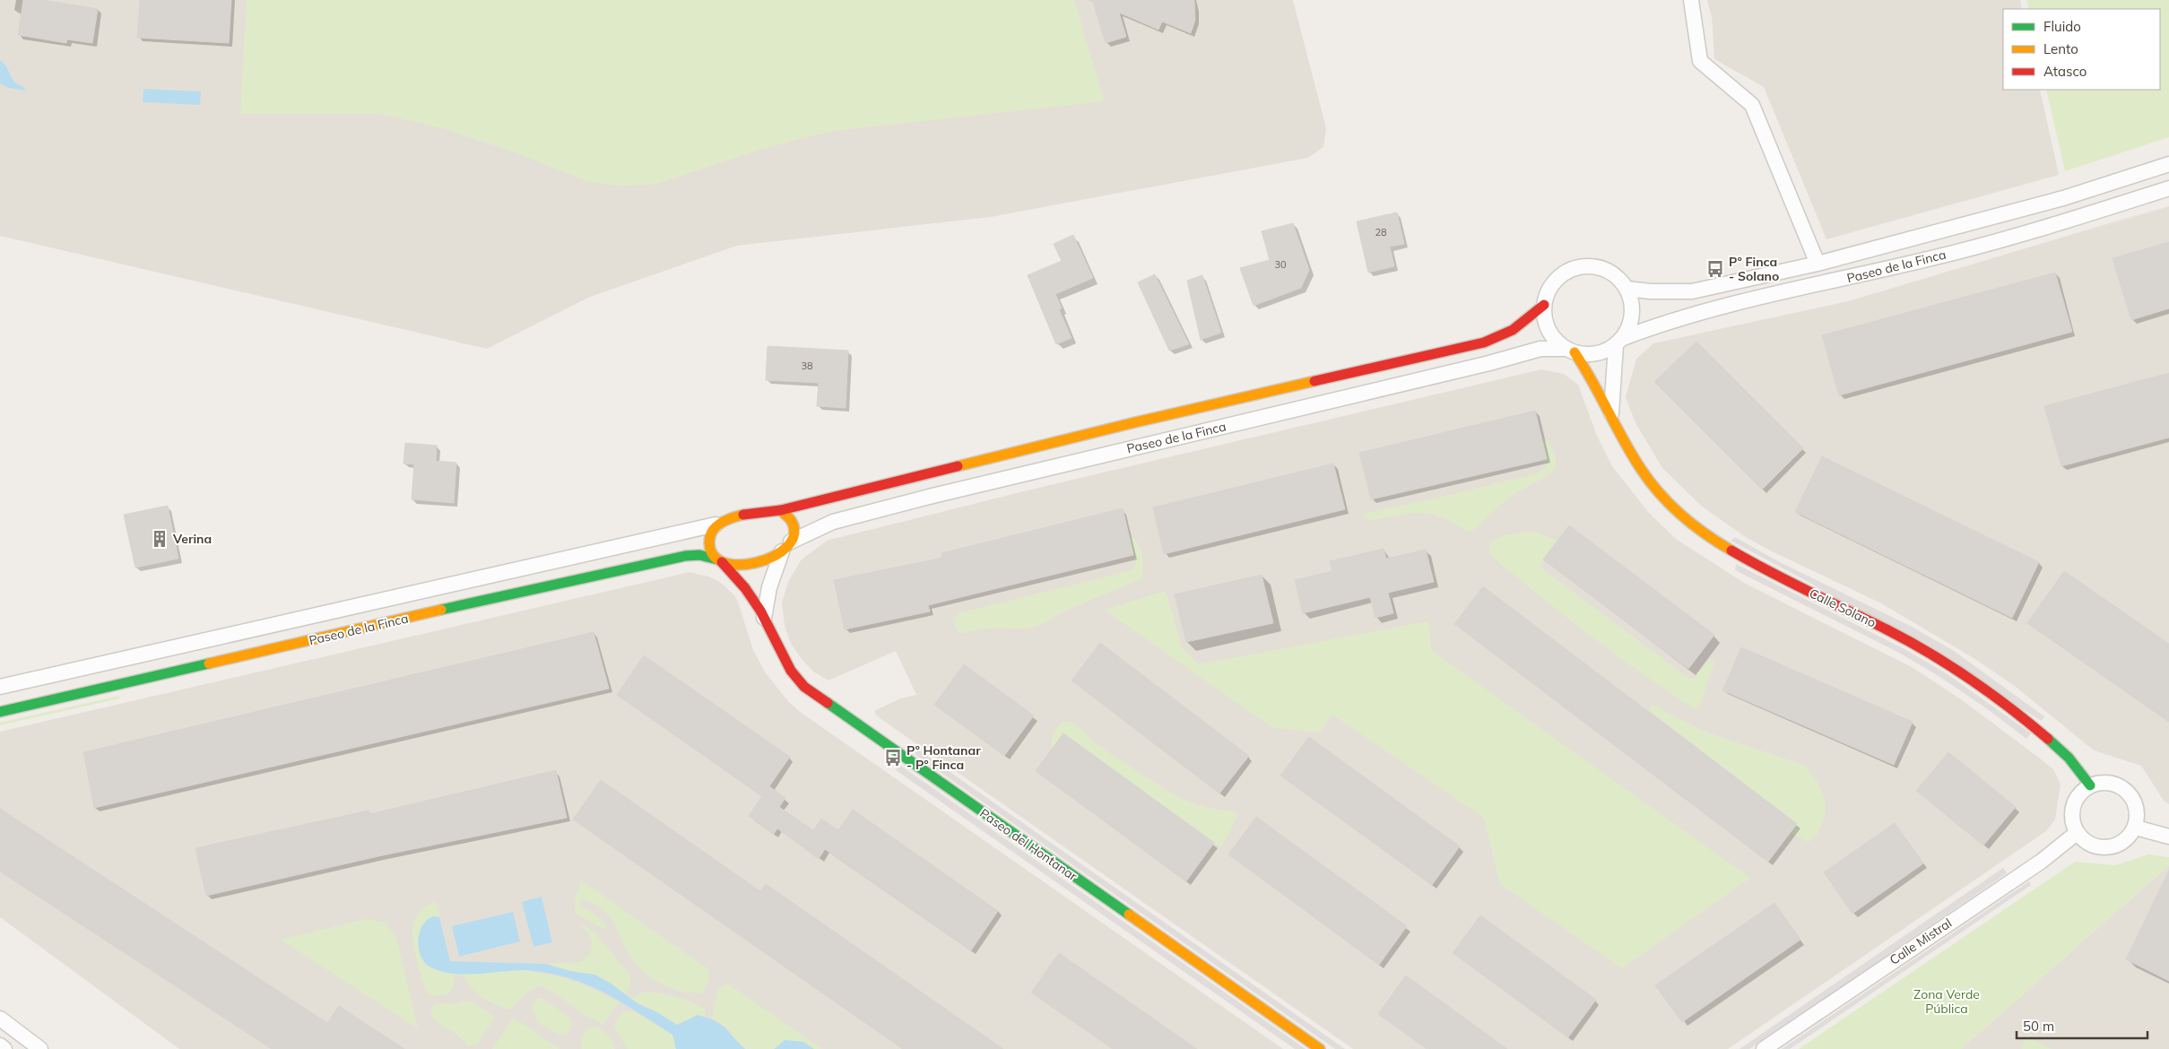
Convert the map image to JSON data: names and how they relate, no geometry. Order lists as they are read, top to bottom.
{
  "streets": {
    "street": [
      "Paseo de la Finca",
      "Calle Solano",
      "Paseo del Hontanar",
      "Calle Mistral"
    ]
  },
  "crossings": [
    ["Paseo de la Finca", "Calle Solano"],
    ["Paseo de la Finca", "Paseo del Hontanar"],
    ["Calle Solano", "Calle Mistral"]
  ],
  "parks": ["Zona Verde Pública"],
  "places": {
    "bus stop": ["Pº Finca - Solano", "Pº Hontanar - Pº Finca"],
    "building": ["Verina"]
  },
  "house_numbers": ["28", "30", "38"],
  "legend": ["Fluido", "Lento", "Atasco"],
  "scale_bar": "50 m"
}
